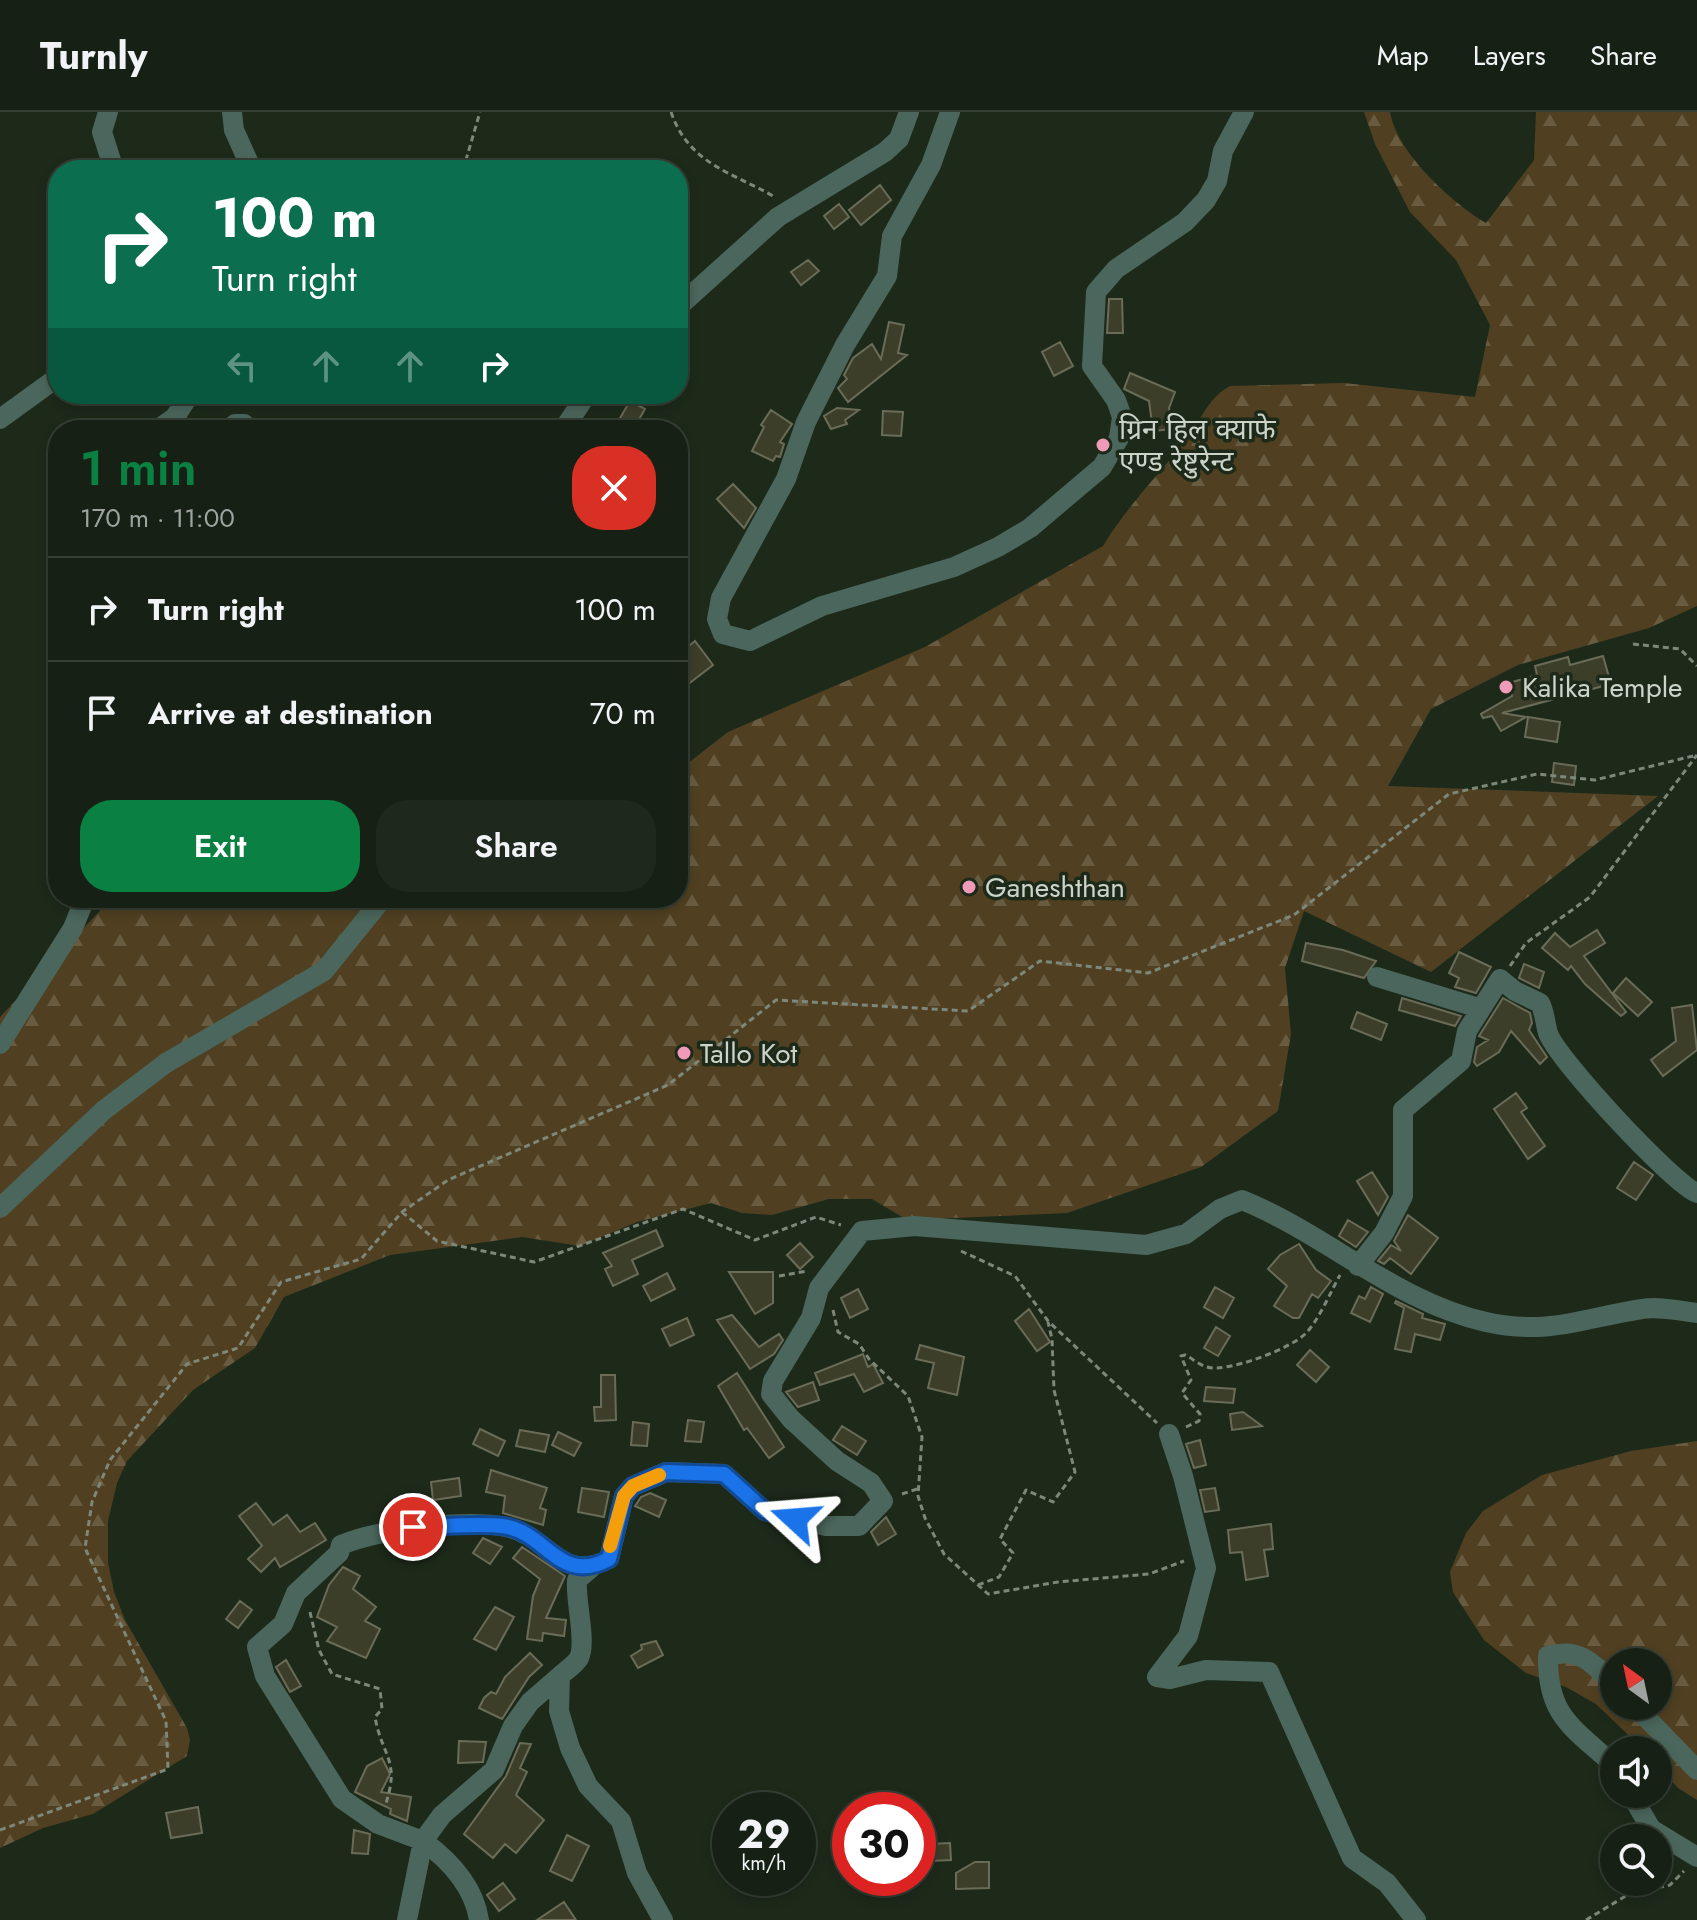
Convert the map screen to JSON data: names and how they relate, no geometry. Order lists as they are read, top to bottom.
{
  "places": [
    "ग्रिन हिल क्याफे एण्ड रेष्टुरेन्ट",
    "Kalika Temple",
    "Ganeshthan",
    "Tallo Kot"
  ],
  "north": "top left",
  "page": {
    "header": "Turnly",
    "nav": ["Map", "Layers", "Share"],
    "turn": ["100 m", "Turn right"],
    "heading": ["1 min", "170 m · 11:00"],
    "list": [
      {
        "name": "Turn right",
        "value": "100 m"
      },
      {
        "name": "Arrive at destination",
        "value": "70 m"
      }
    ],
    "buttons": ["Exit", "Share"],
    "speed": "29 km/h",
    "limit": "30"
  }
}
